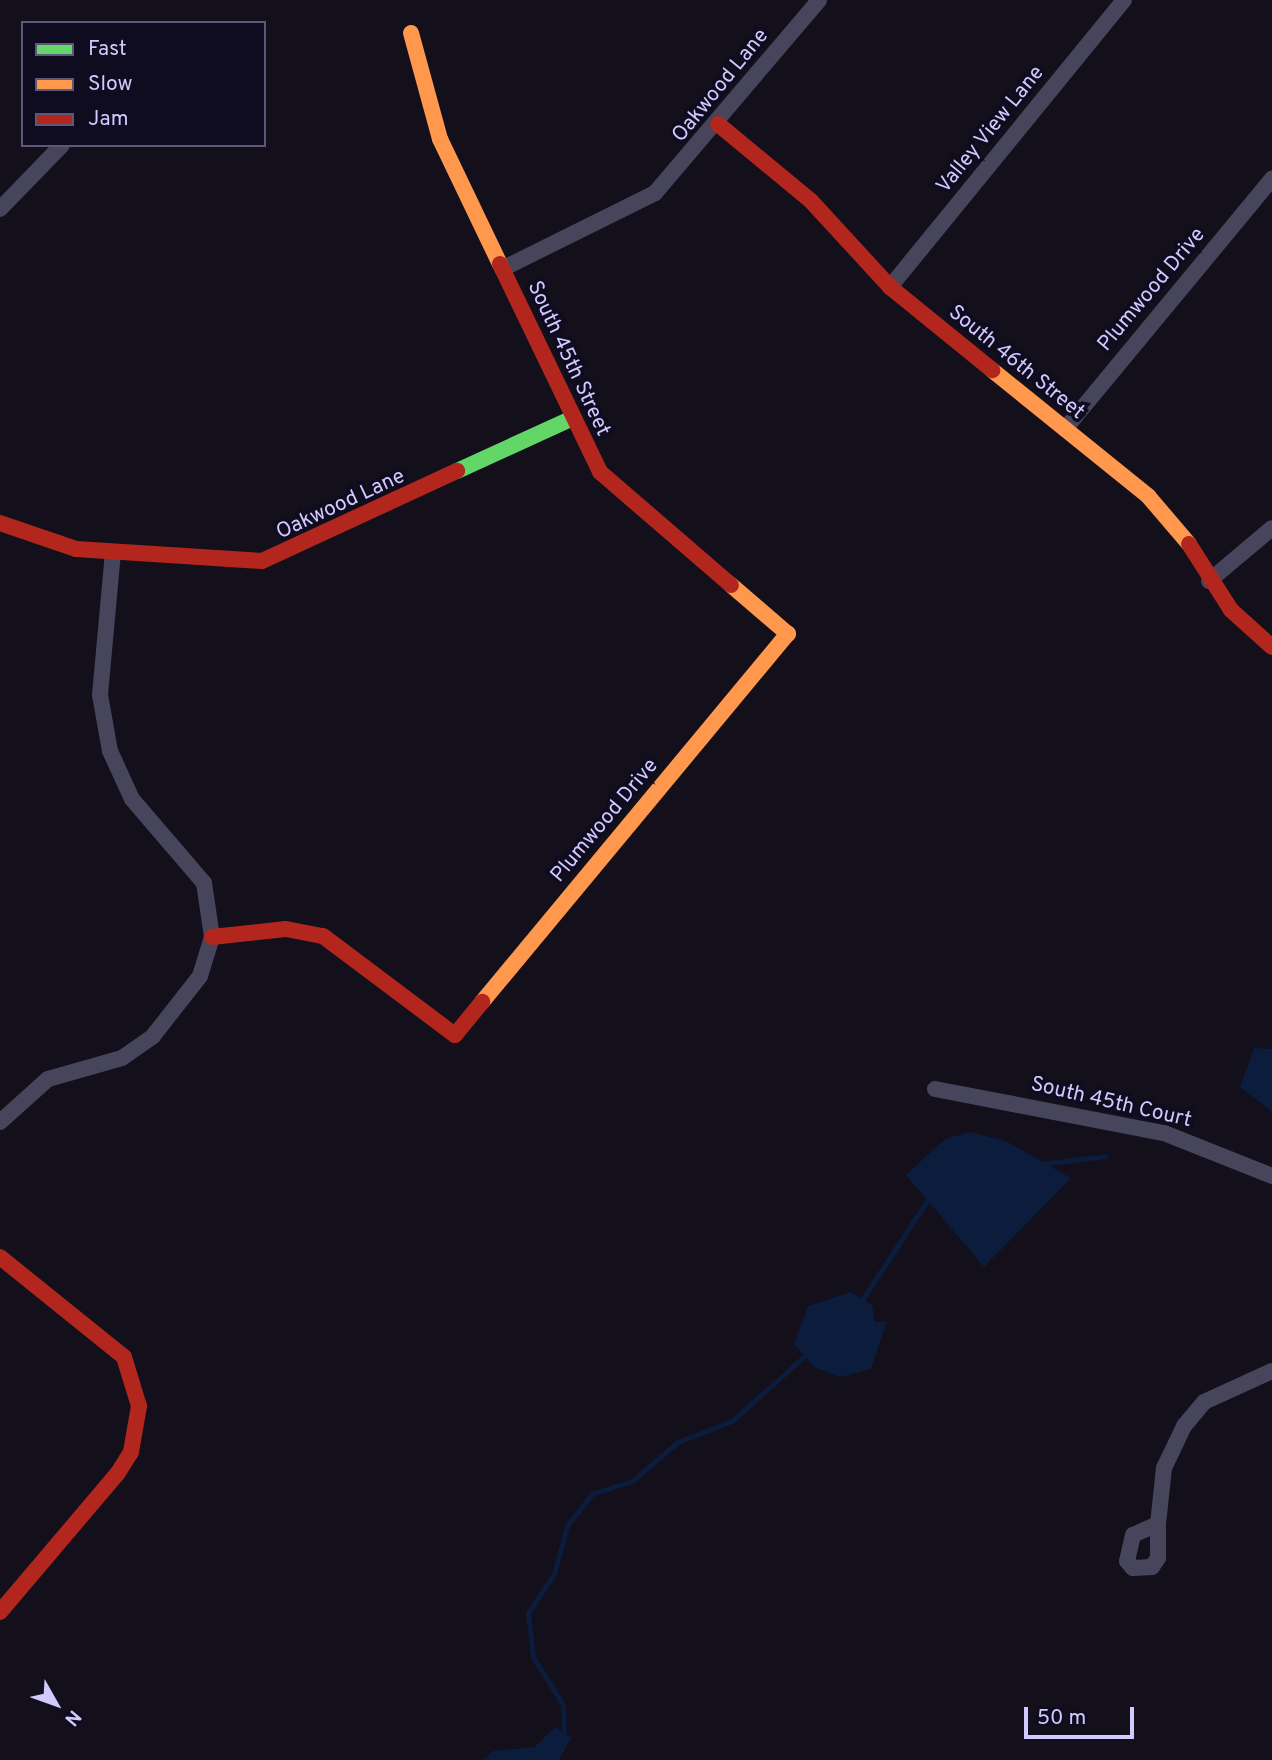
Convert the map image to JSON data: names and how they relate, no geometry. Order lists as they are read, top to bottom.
{
  "streets": {
    "street": [
      "Oakwood Lane",
      "Valley View Lane",
      "Plumwood Drive",
      "South 45th Street",
      "South 46th Street",
      "South 45th Court"
    ]
  },
  "crossings": [
    ["Oakwood Lane", "South 45th Street"],
    ["Oakwood Lane", "South 46th Street"],
    ["Valley View Lane", "South 46th Street"],
    ["Plumwood Drive", "South 45th Street"],
    ["Plumwood Drive", "South 46th Street"]
  ],
  "legend": ["Fast", "Slow", "Jam"],
  "scale_bar": "50 m",
  "north": "bottom right"
}
